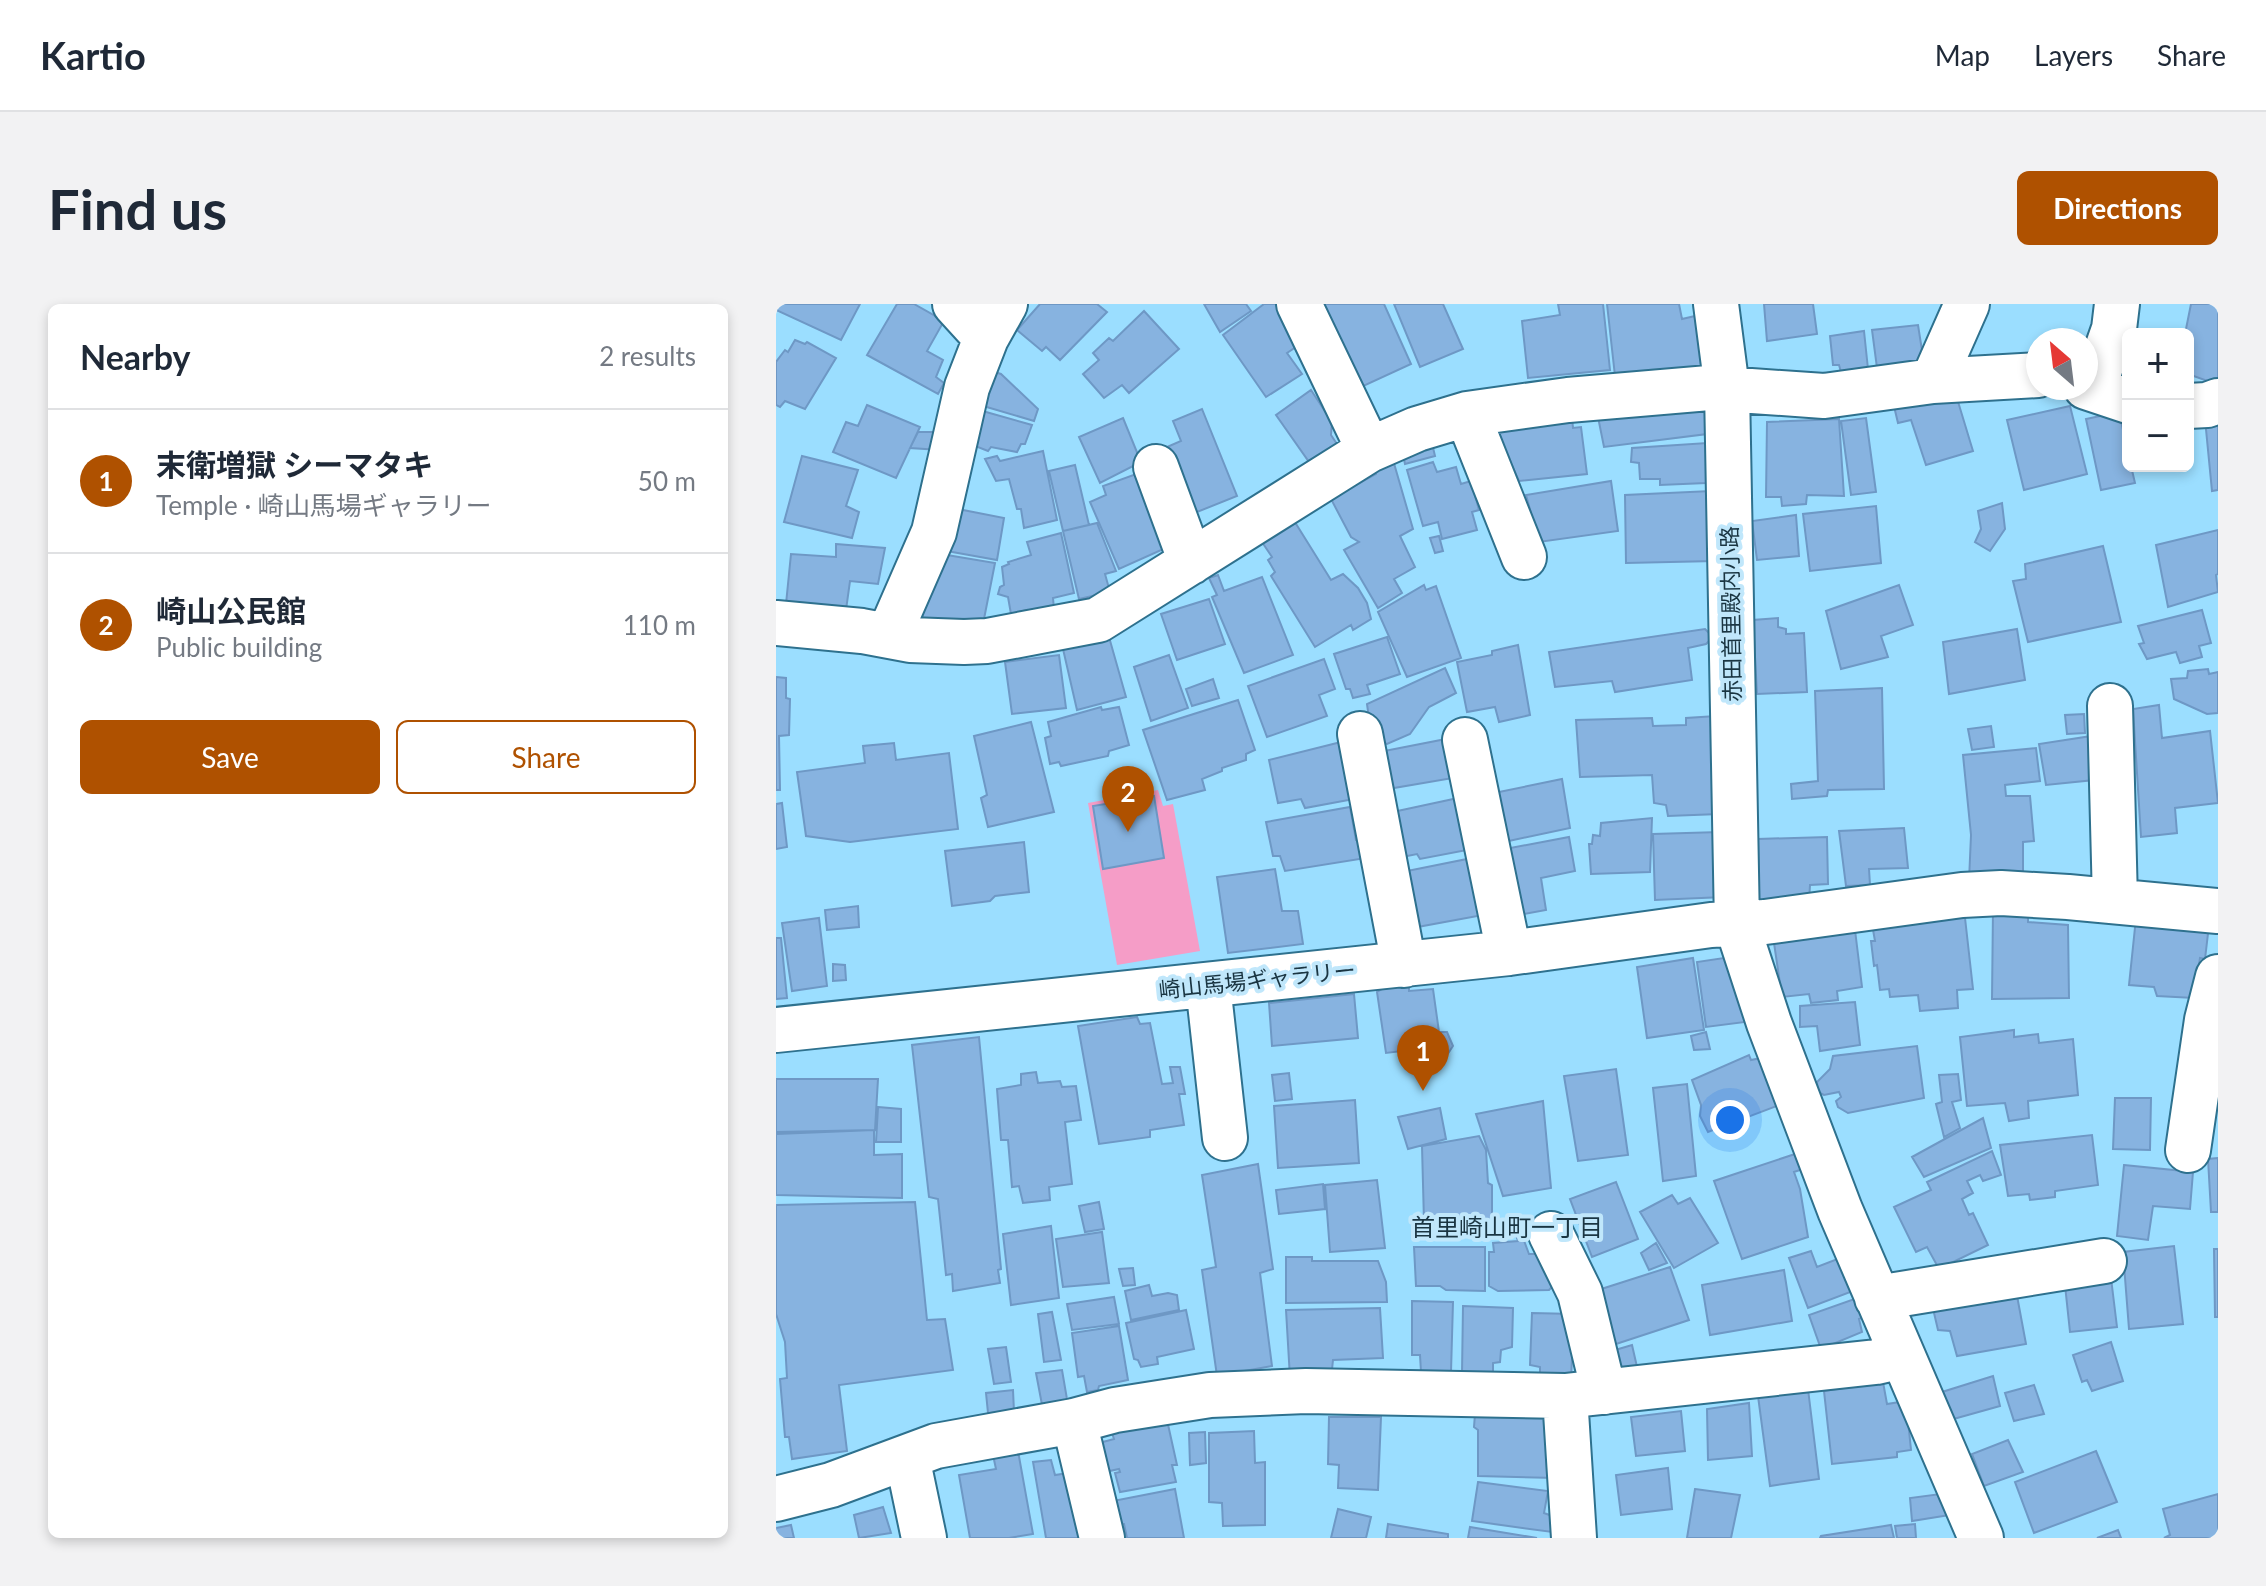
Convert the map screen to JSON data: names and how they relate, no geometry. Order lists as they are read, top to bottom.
{
  "streets": {
    "street": ["赤田首里殿内小路", "崎山馬場ギャラリー"]
  },
  "crossings": [
    ["赤田首里殿内小路", "崎山馬場ギャラリー"]
  ],
  "districts": ["首里崎山町一丁目"],
  "north": "top left",
  "page": {
    "header": "Kartio",
    "nav": ["Map", "Layers", "Share"],
    "buttons": [
      "Directions",
      ["Save", "Share"]
    ],
    "title": "Find us",
    "heading": ["Nearby", "2 results"],
    "map_buttons": ["+", "−"],
    "list": [
      {
        "mark": "1",
        "name": "末衛増獄 シーマタキ",
        "note": "Temple · 崎山馬場ギャラリー",
        "value": "50 m"
      },
      {
        "mark": "2",
        "name": "崎山公民館",
        "note": "Public building",
        "value": "110 m"
      }
    ],
    "pins": ["2", "1"]
  }
}
